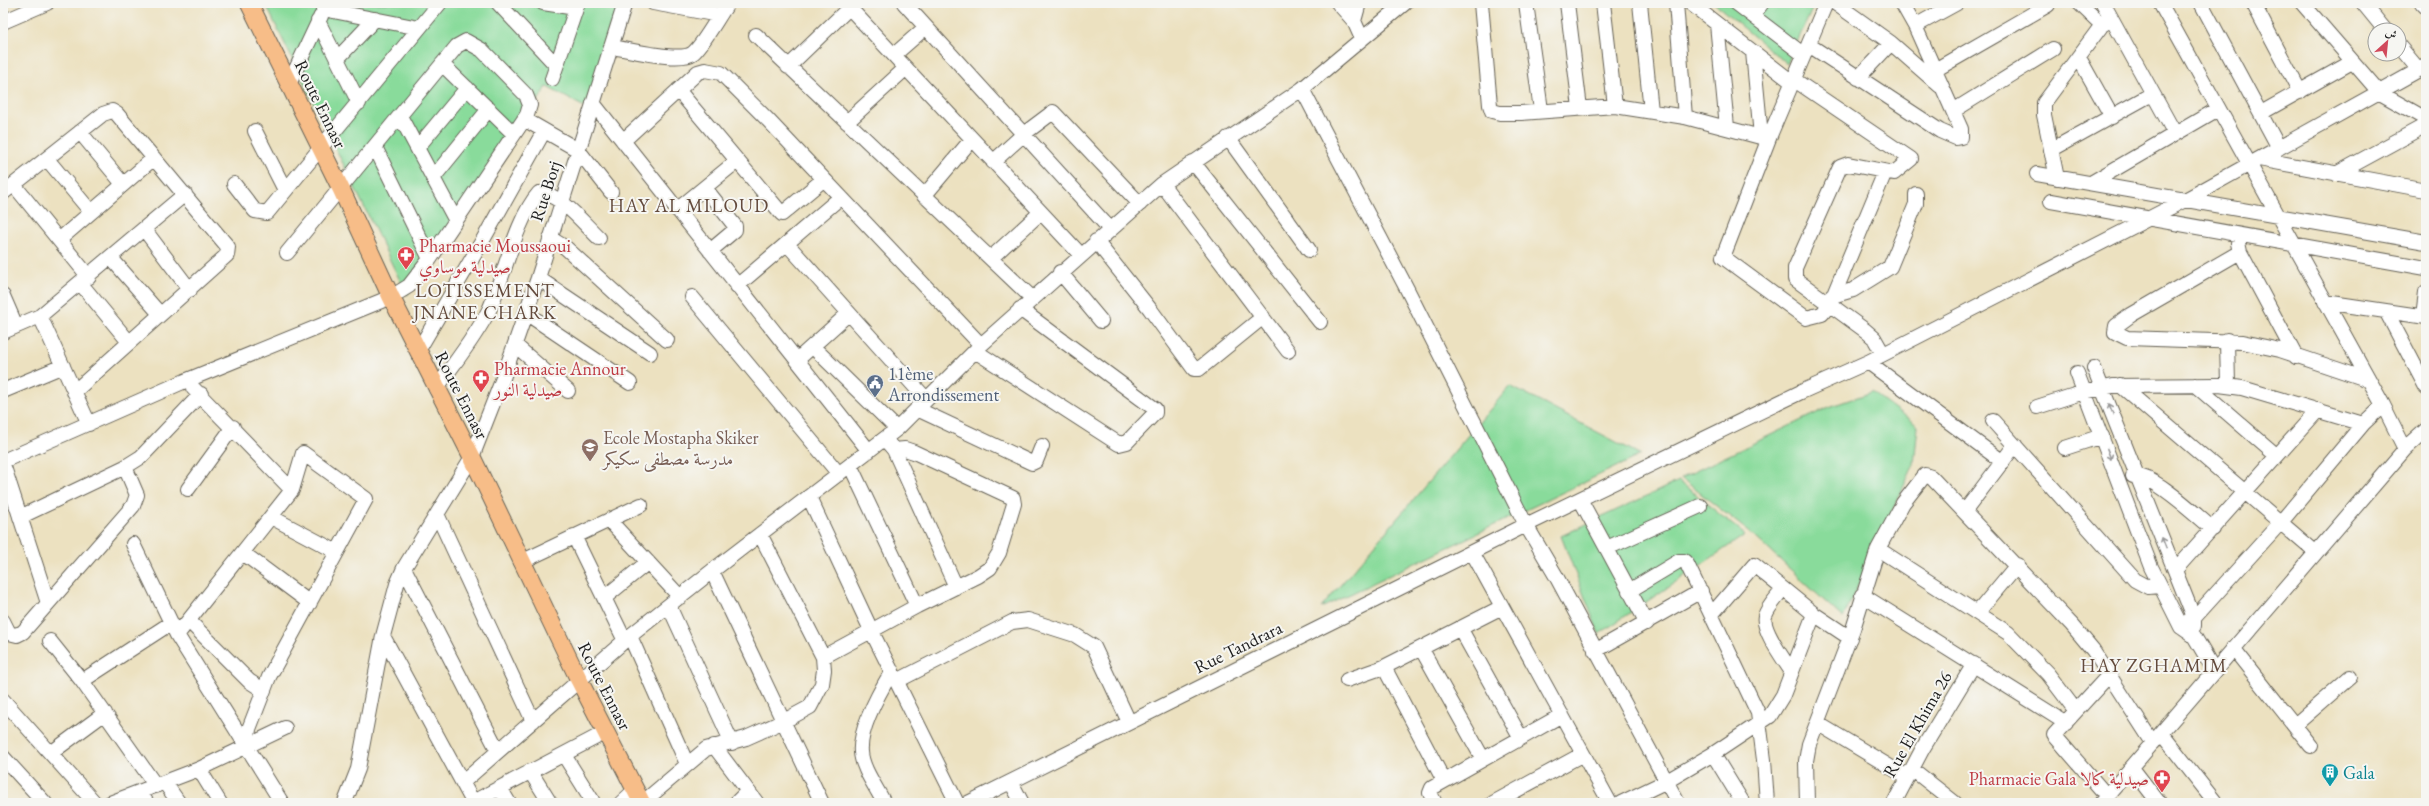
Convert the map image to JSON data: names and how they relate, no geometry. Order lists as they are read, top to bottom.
{
  "streets": {
    "main road": ["Route Ennasr"],
    "street": ["Rue Borj", "Rue Tandrara", "Rue El Khima 26"]
  },
  "crossings": [
    ["Route Ennasr", "Rue Borj"]
  ],
  "districts": ["HAY AL MILOUD", "LOTISSEMENT JNANE CHARK", "HAY ZGHAMIM"],
  "places": {
    "pharmacy": ["Pharmacie Moussaoui صيدلية موساوي", "Pharmacie Annour صيدلية النور", "Pharmacie Gala صيدلية كالا"],
    "public building": ["11ème Arrondissement"],
    "school or university": ["Ecole Mostapha Skiker مدرسة مصطفى سكيكر"],
    "building": ["Gala"]
  },
  "north": "top right"
}
